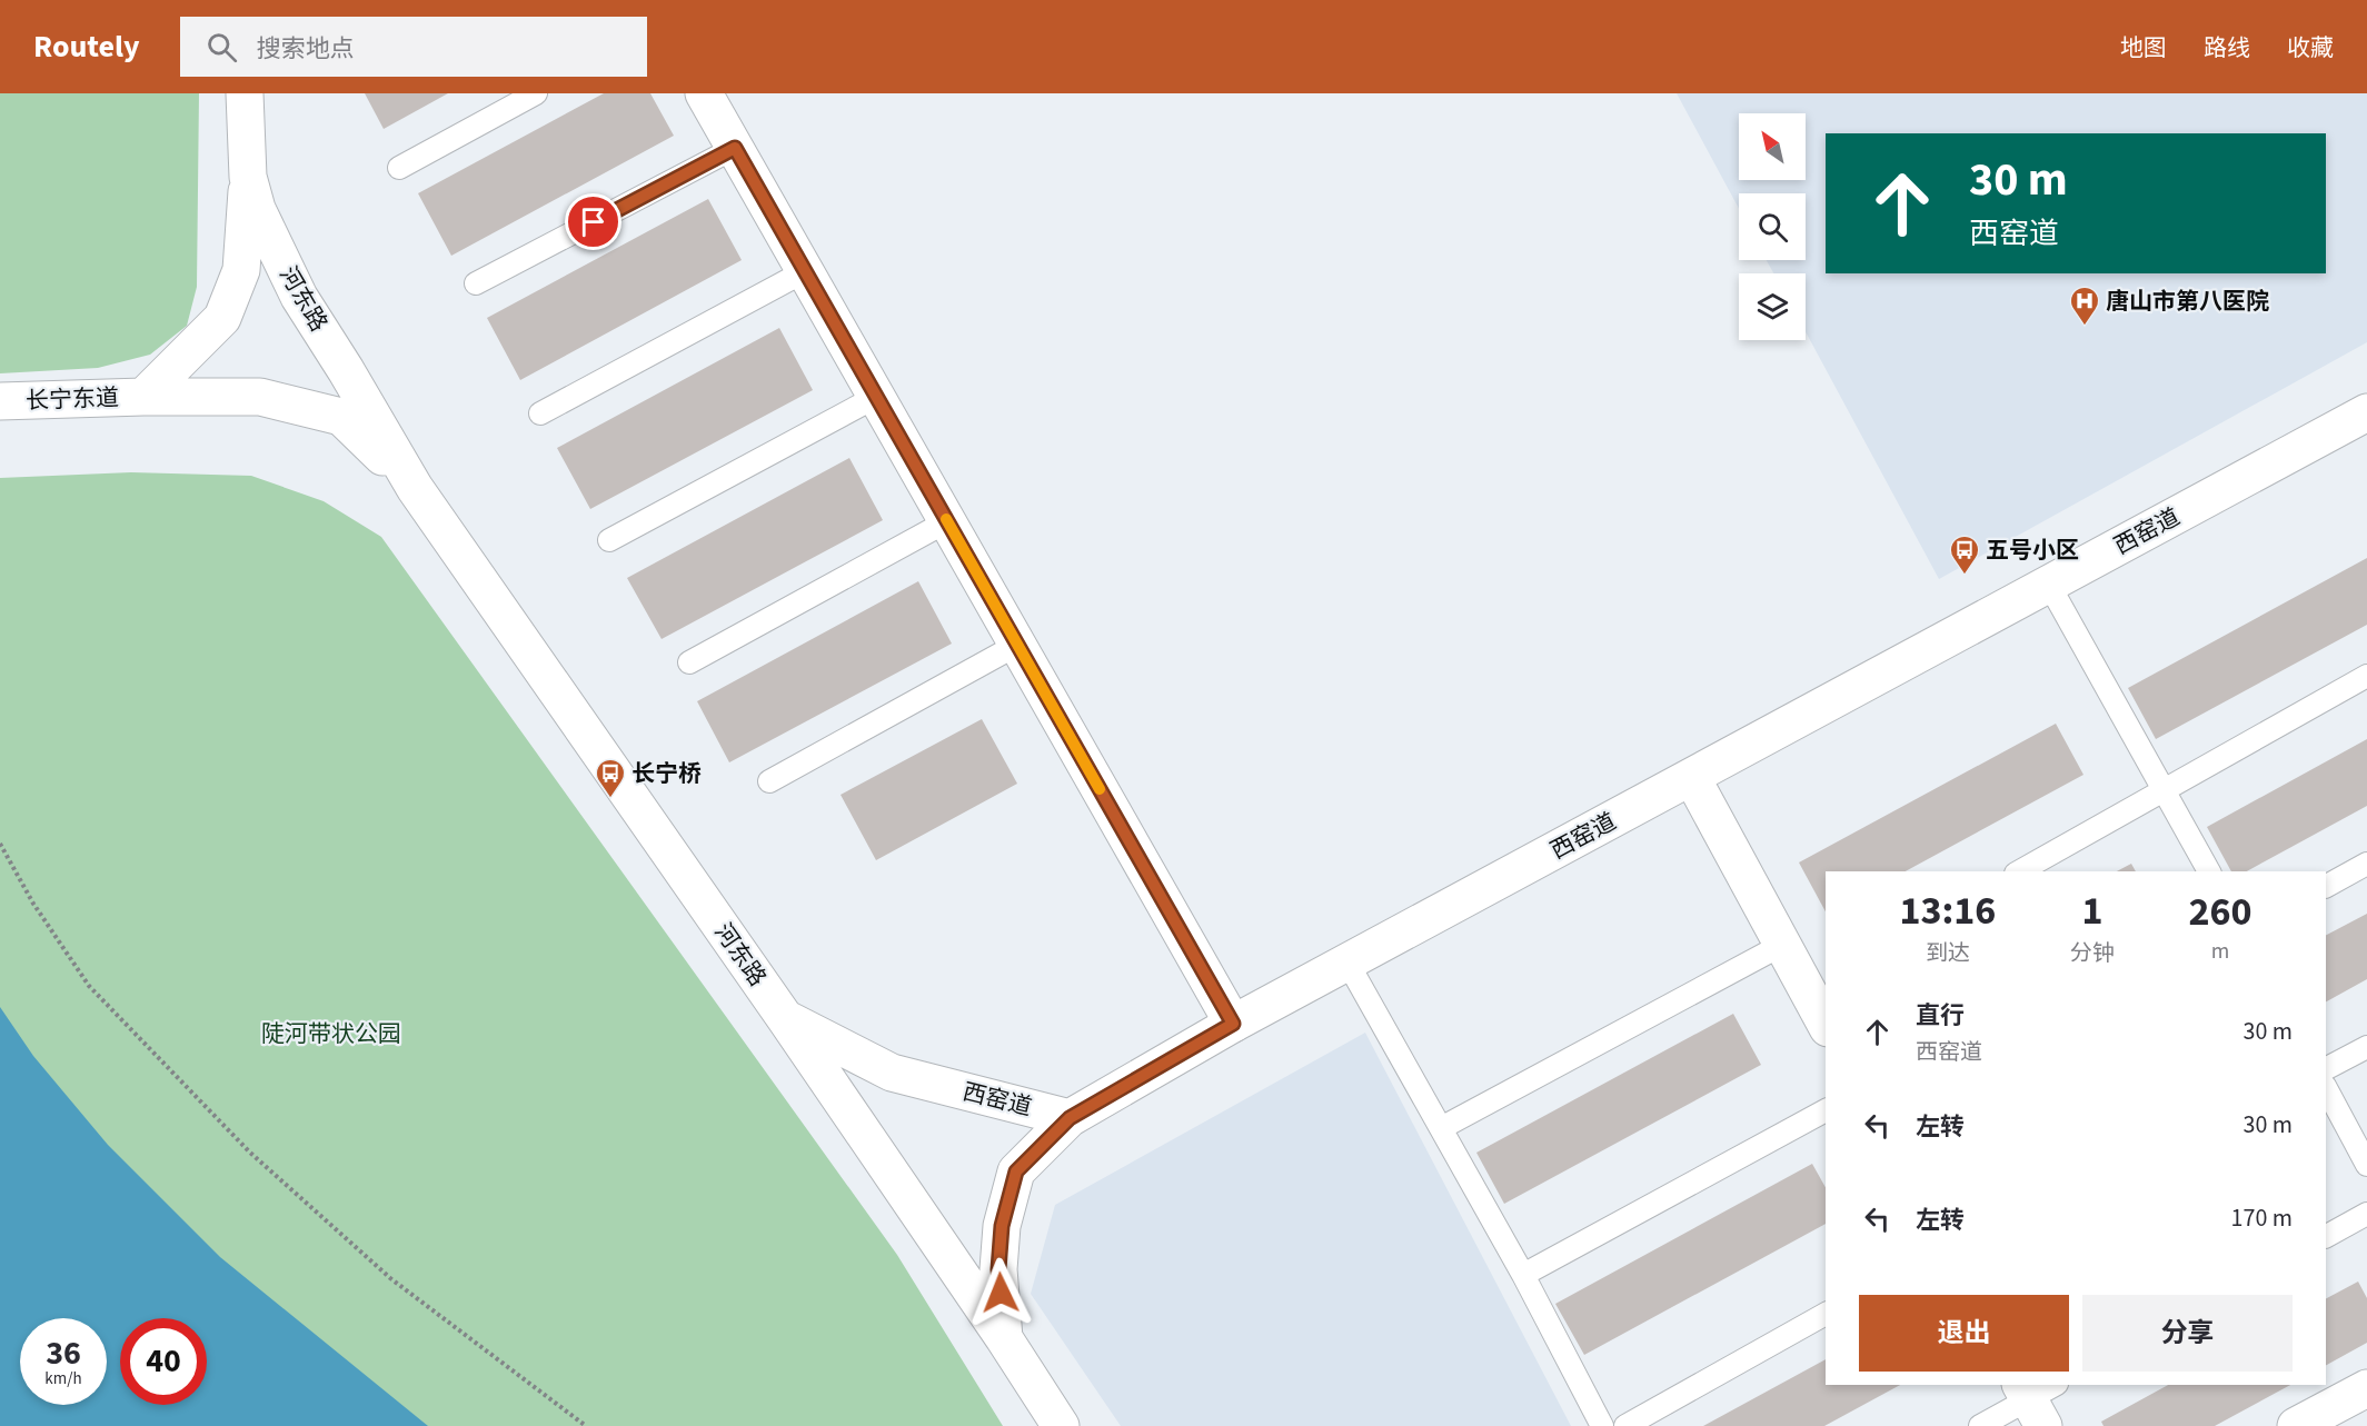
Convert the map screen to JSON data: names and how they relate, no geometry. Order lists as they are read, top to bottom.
{
  "streets": {
    "street": ["河东路", "长宁东道", "西窑道"]
  },
  "crossings": [
    ["河东路", "长宁东道"],
    ["河东路", "西窑道"]
  ],
  "parks": ["陡河带状公园"],
  "places": {
    "hospital": ["唐山市第八医院"],
    "bus stop": ["五号小区", "长宁桥"]
  },
  "north": "top left",
  "page": {
    "header": "Routely",
    "search": "搜索地点",
    "nav": ["地图", "路线", "收藏"],
    "turn": ["30 m", "西窑道"],
    "eta": [
      "13:16",
      "到达",
      "1",
      "分钟",
      "260",
      "m"
    ],
    "list": [
      {
        "name": "直行",
        "note": "西窑道",
        "value": "30 m"
      },
      {
        "name": "左转",
        "value": "30 m"
      },
      {
        "name": "左转",
        "value": "170 m"
      }
    ],
    "buttons": ["退出", "分享"],
    "speed": "36 km/h",
    "limit": "40"
  }
}
